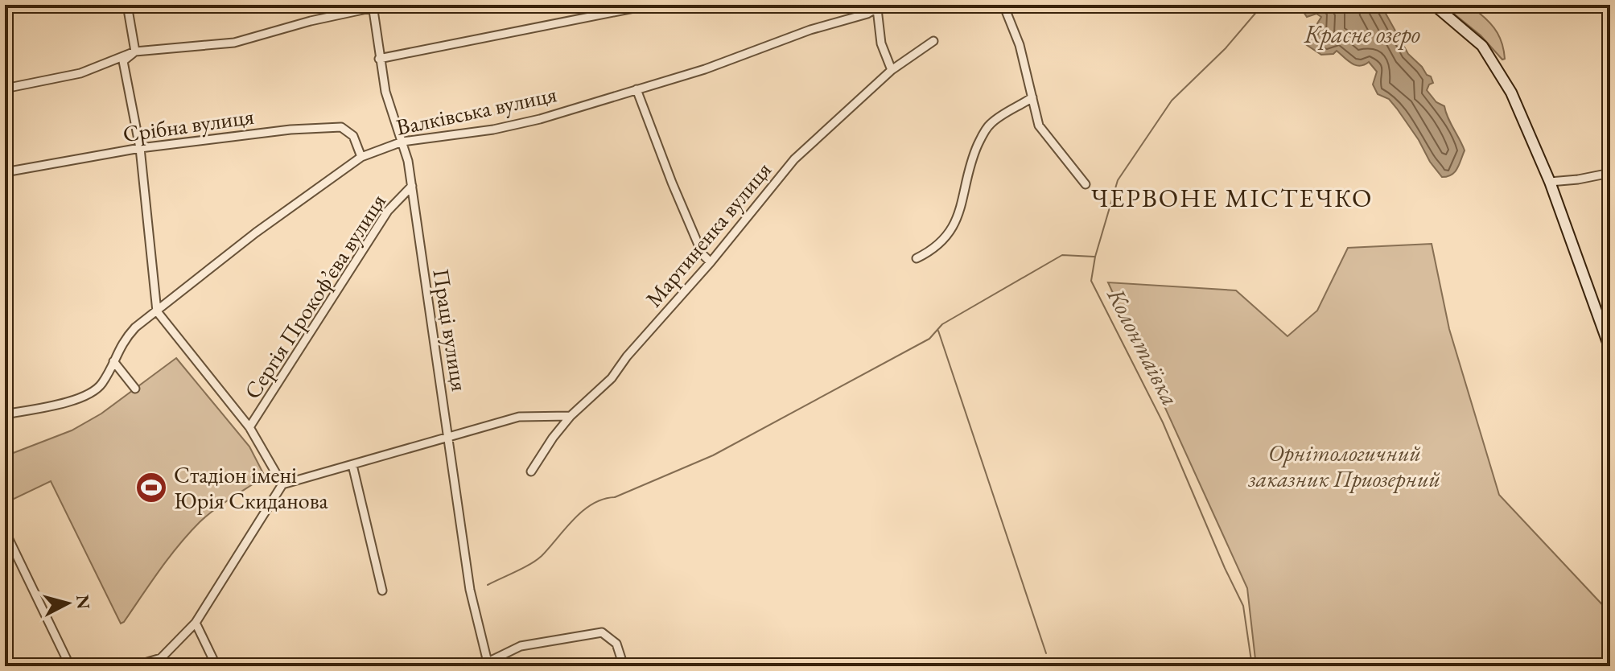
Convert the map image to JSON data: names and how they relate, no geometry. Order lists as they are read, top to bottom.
{
  "streets": {
    "street": [
      "Валківська вулиця",
      "Срібна вулиця",
      "Мартиненка вулиця",
      "Сергія Прокоф’єва вулиця",
      "Праці вулиця"
    ]
  },
  "crossings": [
    ["Валківська вулиця", "Срібна вулиця"],
    ["Валківська вулиця", "Праці вулиця"],
    ["Сергія Прокоф’єва вулиця", "Праці вулиця"]
  ],
  "districts": ["ЧЕРВОНЕ МІСТЕЧКО"],
  "water": ["Красне озеро", "Колонтаївка"],
  "parks": ["Орнiтологичний заказник Приозерний"],
  "places": {
    "sports": ["Стадiон імені Юрія Скиданова"]
  },
  "north": "right"
}
